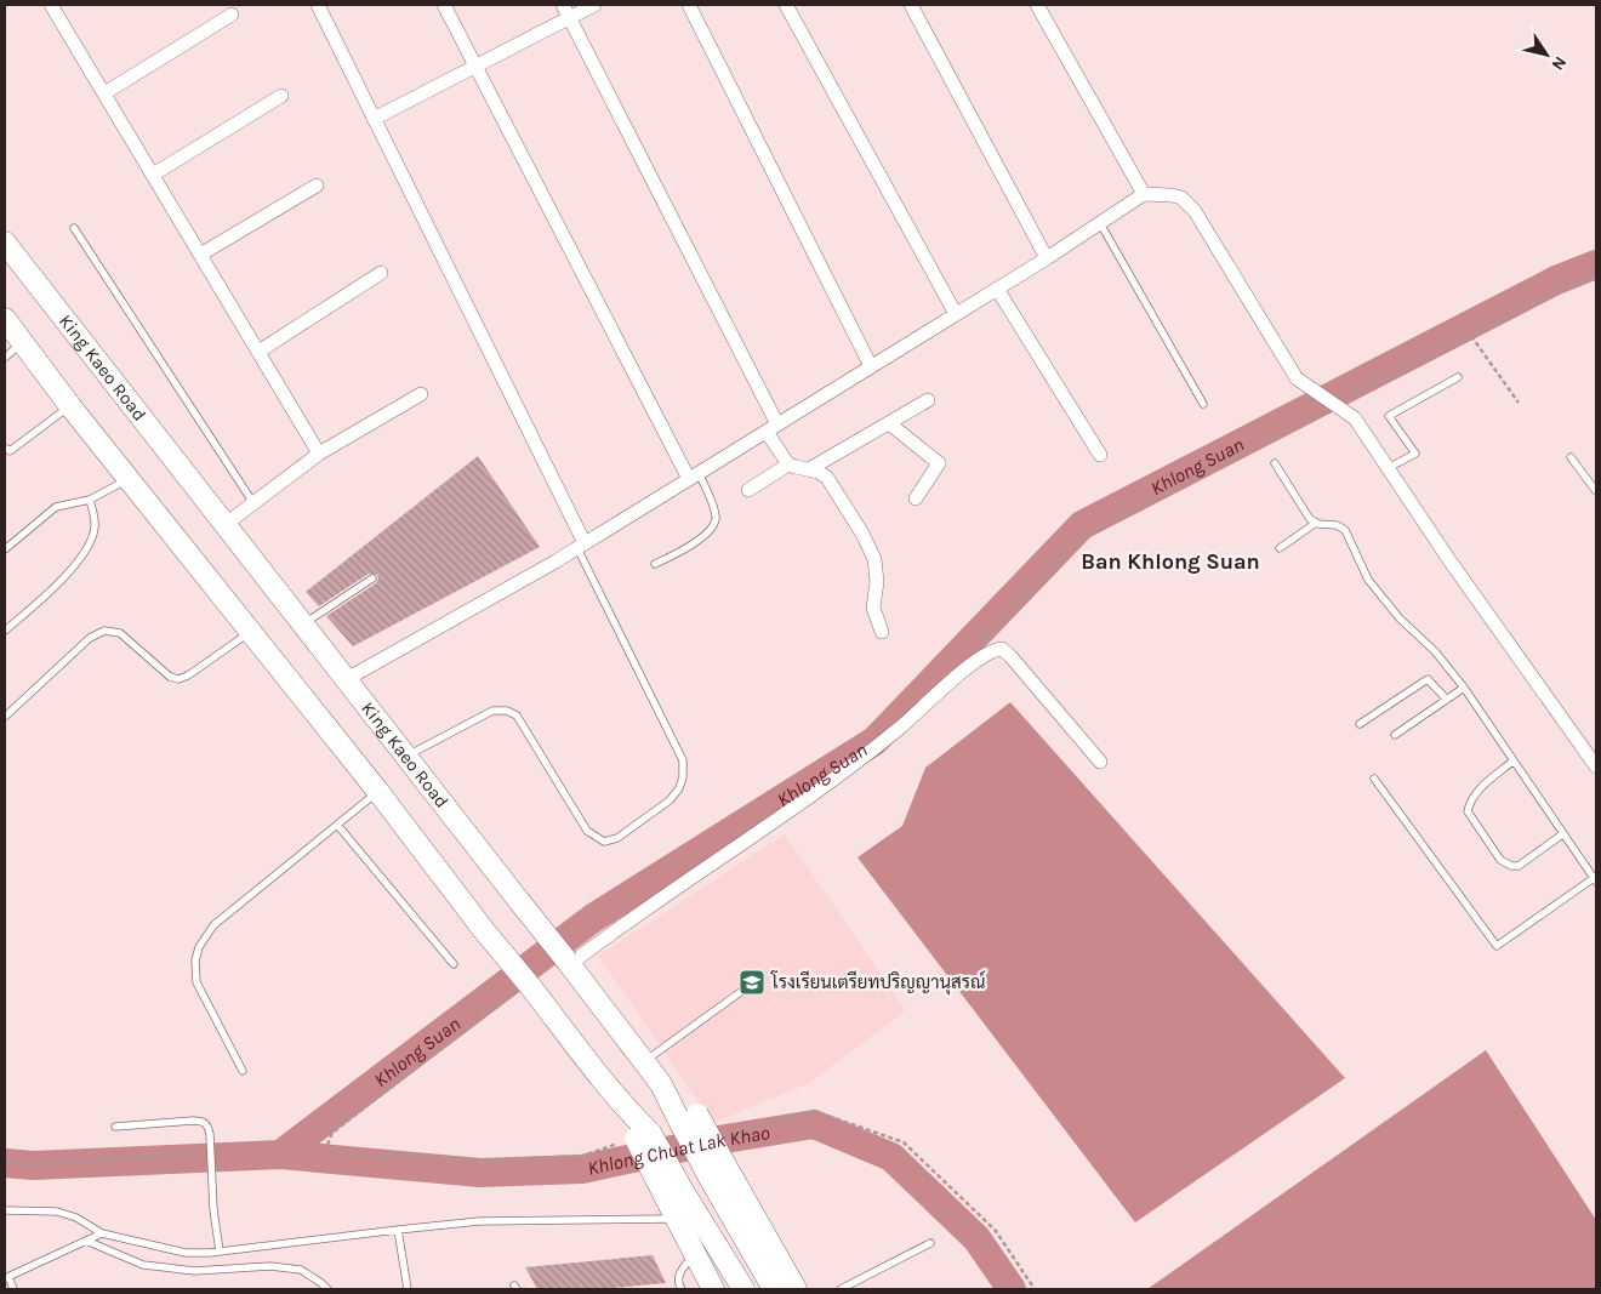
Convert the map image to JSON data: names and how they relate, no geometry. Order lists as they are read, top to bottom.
{
  "streets": {
    "main road": ["King Kaeo Road"]
  },
  "districts": ["Ban Khlong Suan"],
  "water": ["Khlong Suan", "Khlong Chuat Lak Khao"],
  "places": {
    "school or university": ["โรงเรียนเตรียทปริญญานุสรณ์"]
  },
  "north": "bottom right"
}
